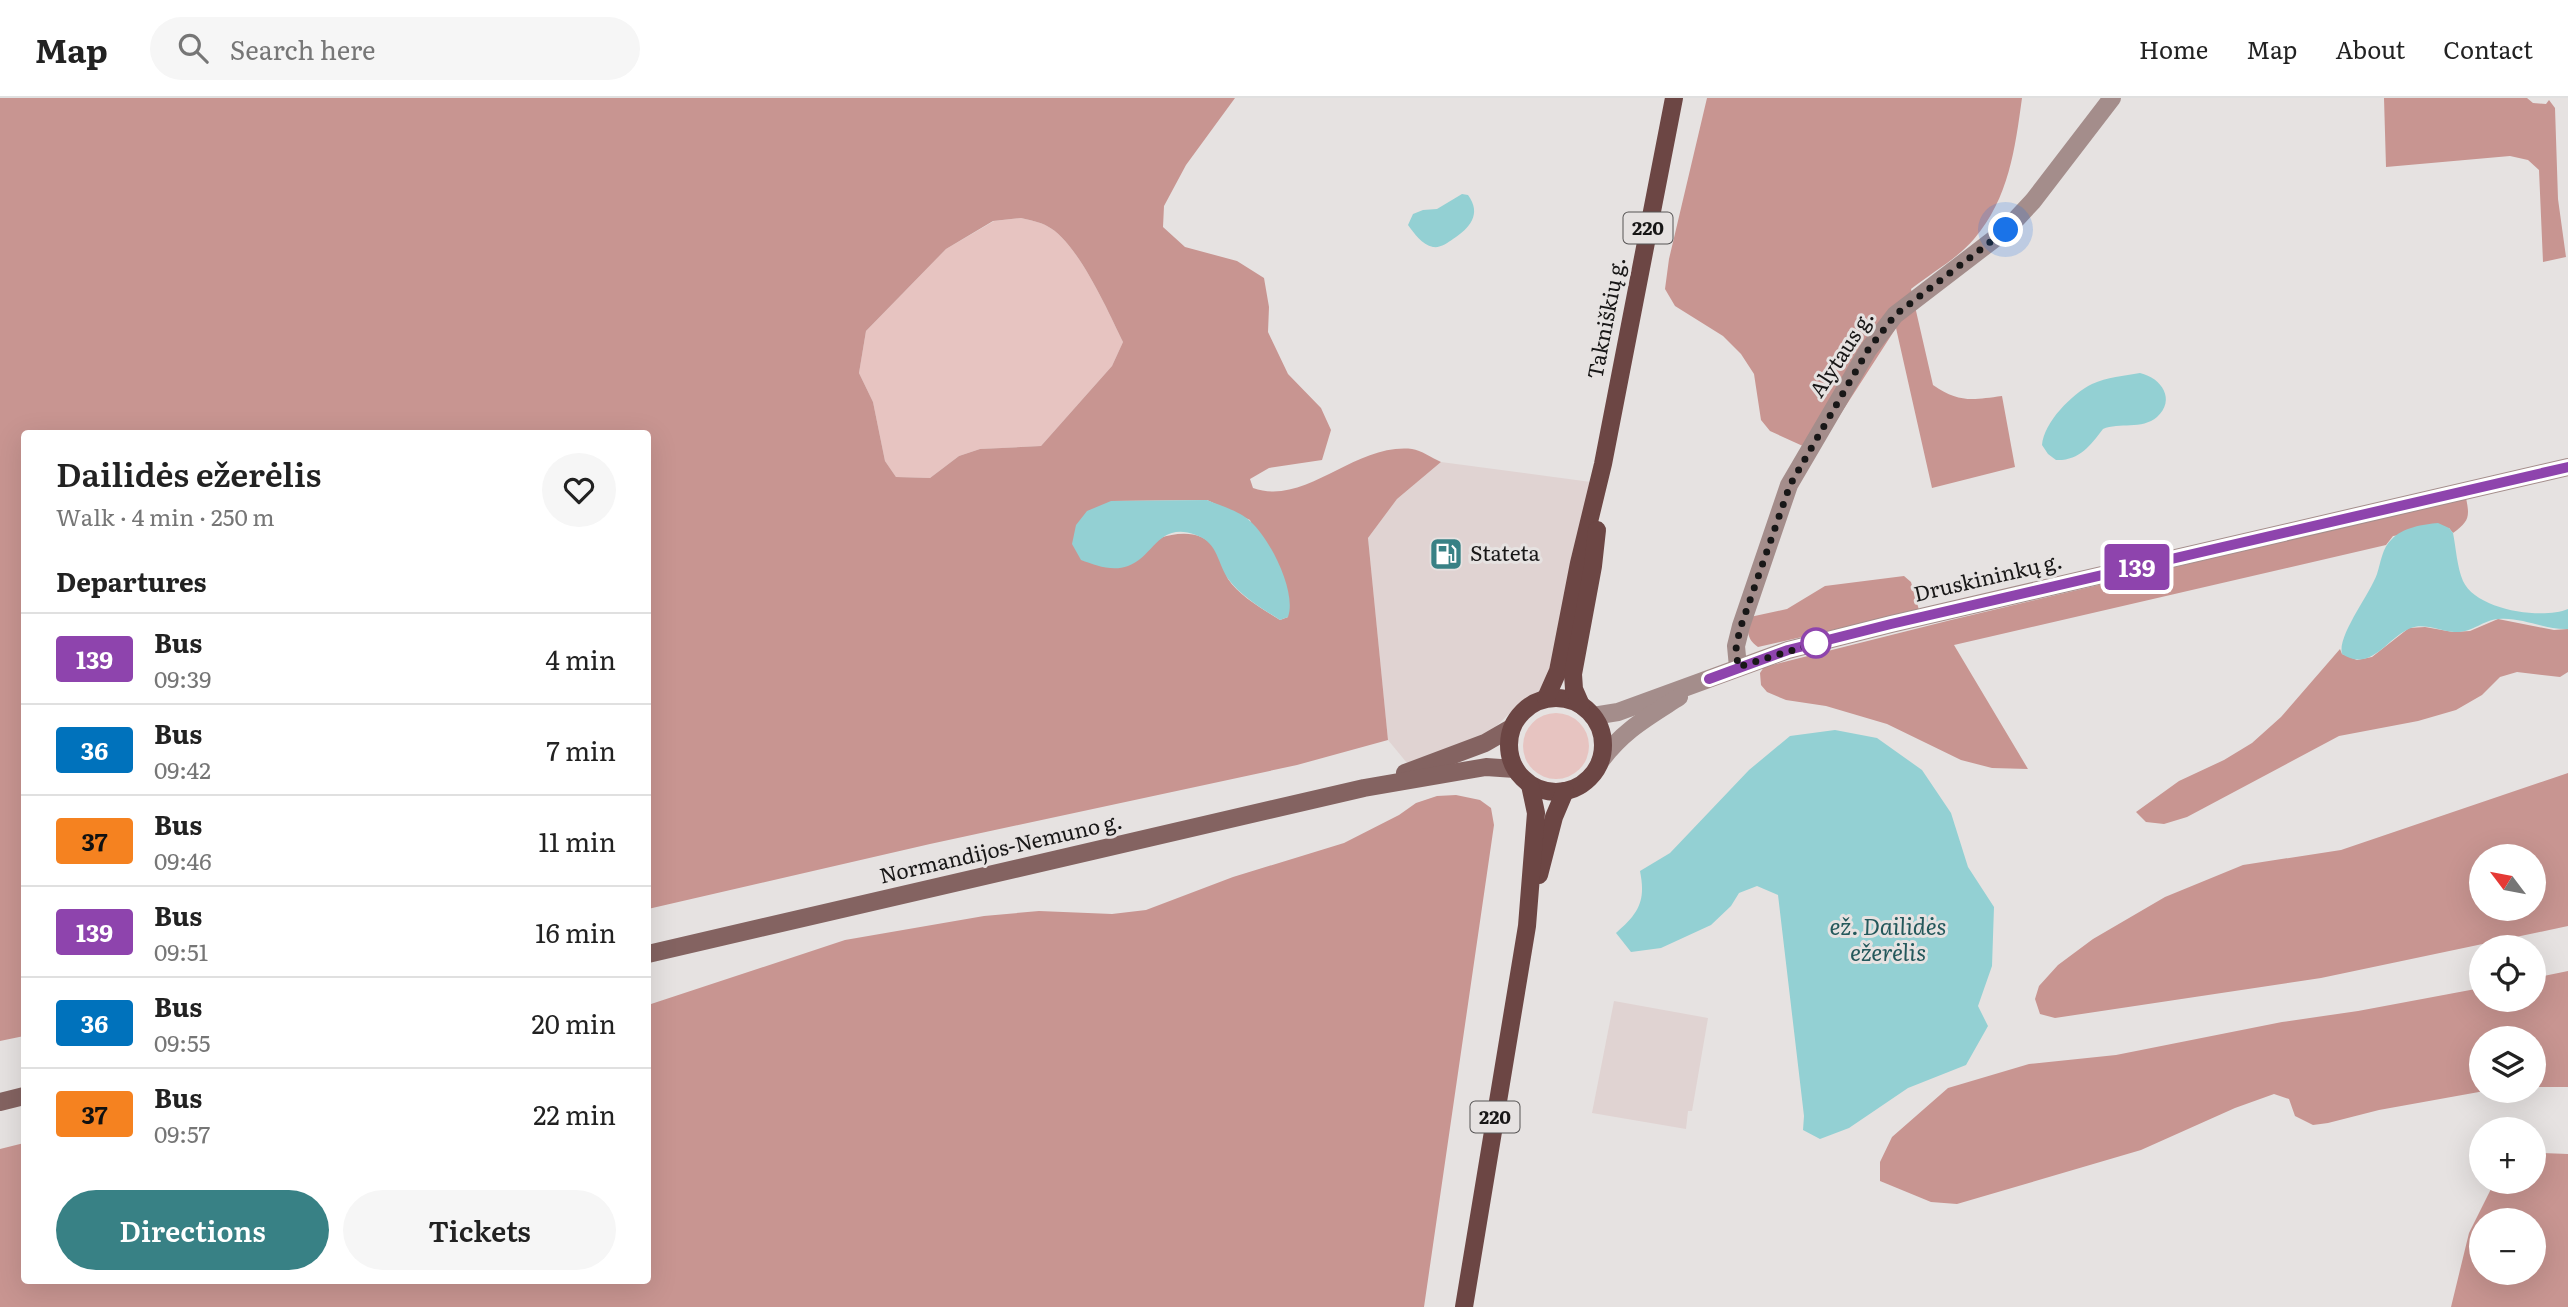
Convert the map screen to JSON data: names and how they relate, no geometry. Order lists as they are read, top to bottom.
{
  "streets": {
    "main road": ["220", "Takniškių g.", "Normandijos-Nemuno g."],
    "street": ["Alytaus g.", "Druskininkų g."]
  },
  "crossings": [
    ["220", "Takniškių g."],
    ["220", "Normandijos-Nemuno g."],
    ["Alytaus g.", "Druskininkų g."]
  ],
  "water": ["ež. Dailidės ežerėlis"],
  "places": {
    "fuel station": ["Stateta"]
  },
  "lines": ["bus line 139"],
  "north": "top left",
  "page": {
    "header": "Map",
    "search": "Search here",
    "nav": [
      "Home",
      "Map",
      "About",
      "Contact"
    ],
    "on_map": "139",
    "heading": [
      ["Dailidės ežerėlis", "Walk · 4 min · 250 m"],
      "Departures"
    ],
    "list": [
      {
        "mark": "139",
        "name": "Bus",
        "note": "09:39",
        "value": "4 min"
      },
      {
        "mark": "36",
        "name": "Bus",
        "note": "09:42",
        "value": "7 min"
      },
      {
        "mark": "37",
        "name": "Bus",
        "note": "09:46",
        "value": "11 min"
      },
      {
        "mark": "139",
        "name": "Bus",
        "note": "09:51",
        "value": "16 min"
      },
      {
        "mark": "36",
        "name": "Bus",
        "note": "09:55",
        "value": "20 min"
      },
      {
        "mark": "37",
        "name": "Bus",
        "note": "09:57",
        "value": "22 min"
      }
    ],
    "map_buttons": ["+", "−"],
    "buttons": ["Directions", "Tickets"]
  }
}
